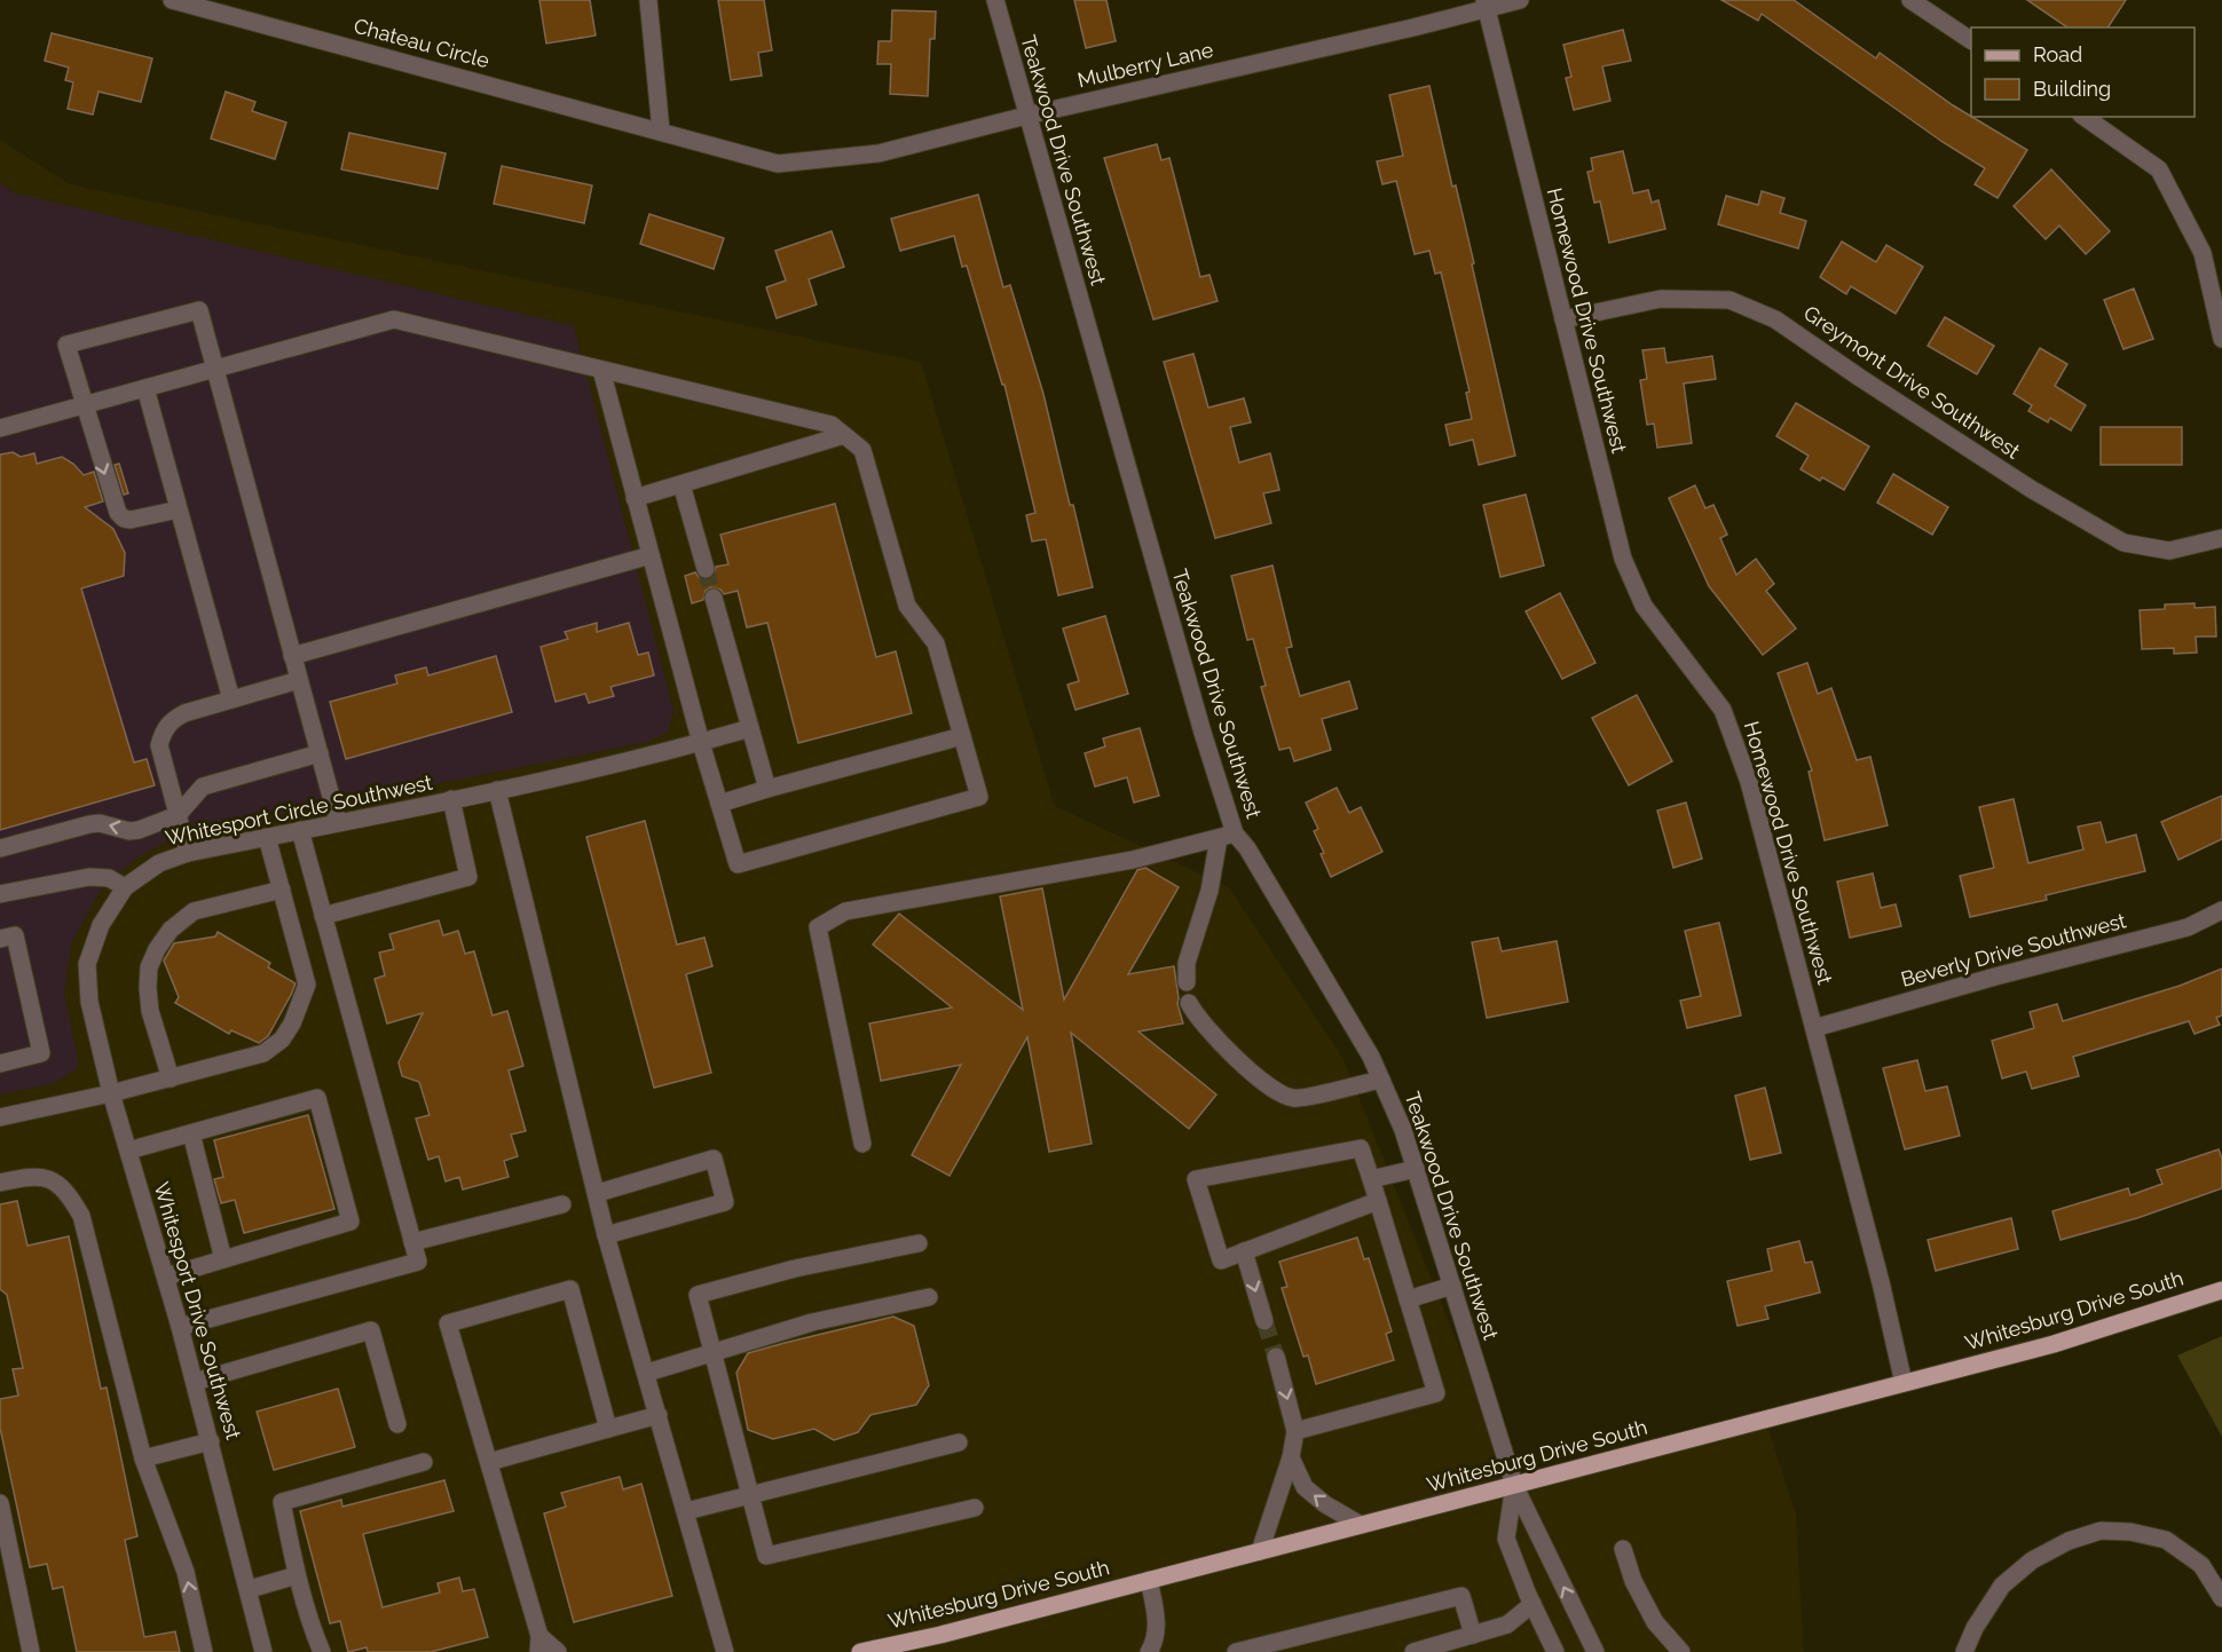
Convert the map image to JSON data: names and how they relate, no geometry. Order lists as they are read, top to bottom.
{
  "streets": {
    "main road": ["Whitesburg Drive South"],
    "street": [
      "Chateau Circle",
      "Mulberry Lane",
      "Teakwood Drive Southwest",
      "Homewood Drive Southwest",
      "Greymont Drive Southwest",
      "Whitesport Circle Southwest",
      "Beverly Drive Southwest",
      "Whitesport Drive Southwest"
    ]
  },
  "crossings": [
    ["Chateau Circle", "Mulberry Lane"],
    ["Mulberry Lane", "Teakwood Drive Southwest"],
    ["Mulberry Lane", "Homewood Drive Southwest"],
    ["Teakwood Drive Southwest", "Whitesburg Drive South"],
    ["Homewood Drive Southwest", "Greymont Drive Southwest"],
    ["Homewood Drive Southwest", "Beverly Drive Southwest"],
    ["Homewood Drive Southwest", "Whitesburg Drive South"],
    ["Whitesport Circle Southwest", "Whitesport Drive Southwest"]
  ],
  "legend": ["Road", "Building"]
}
